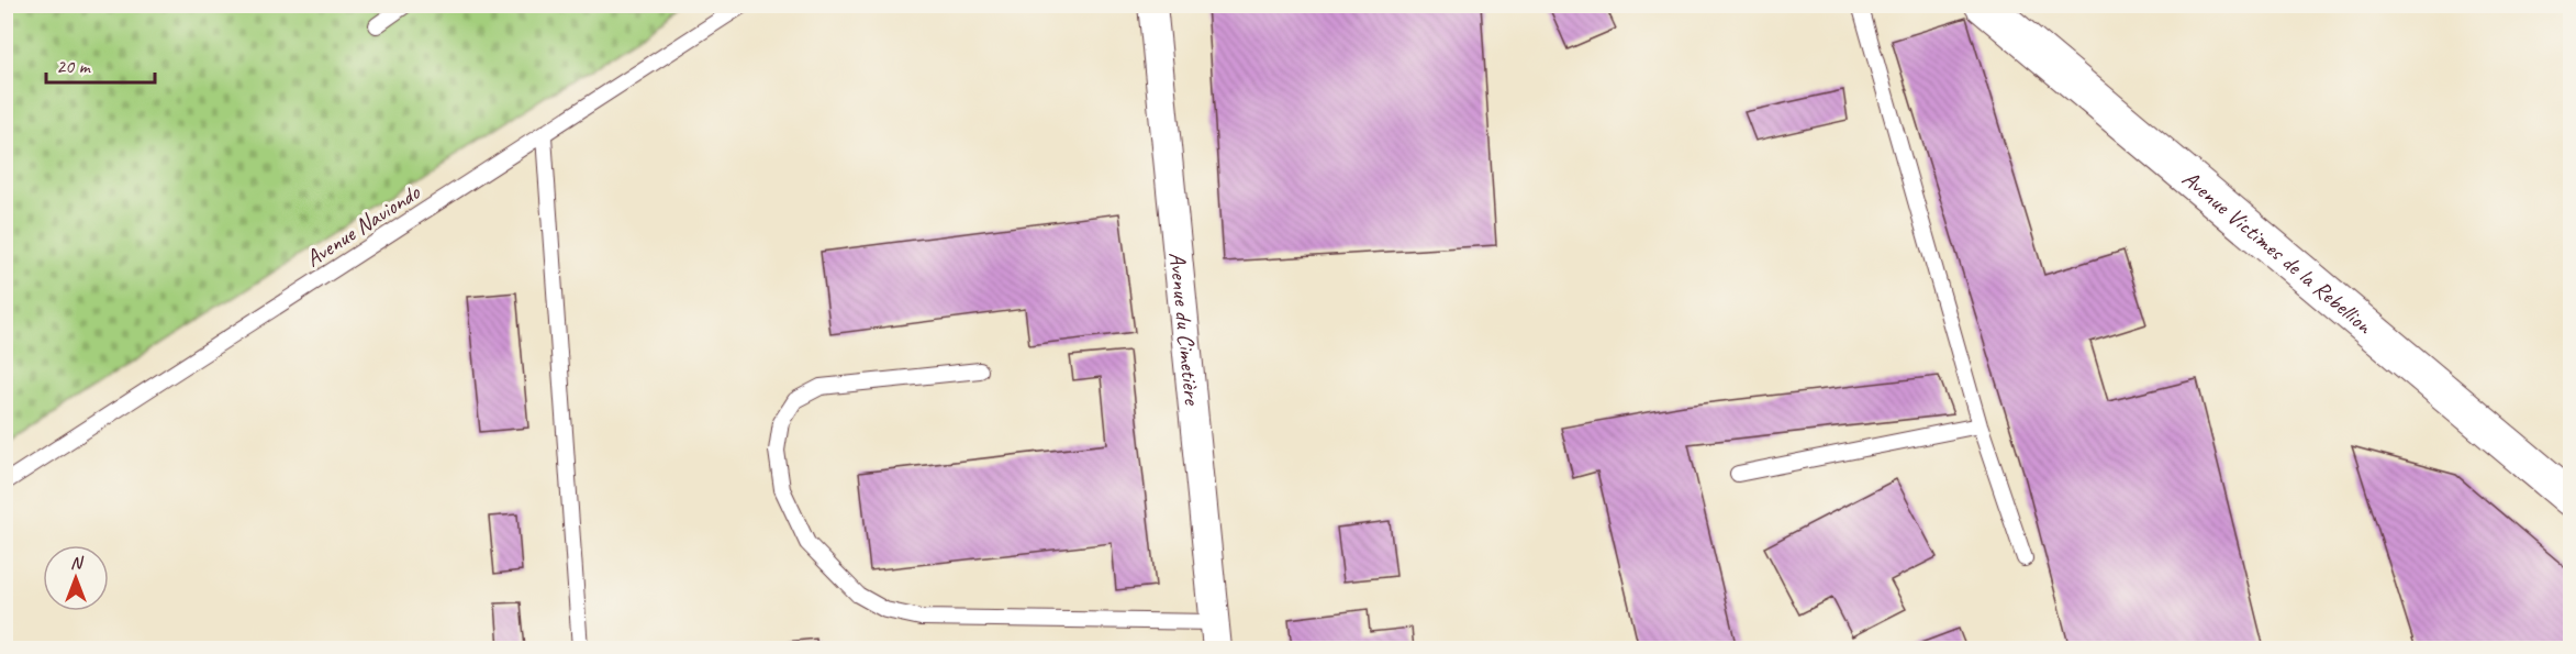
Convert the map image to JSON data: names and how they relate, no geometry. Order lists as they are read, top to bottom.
{
  "streets": {
    "street": ["Avenue Victimes de la Rebellion", "Avenue du Cimetière"],
    "lane": ["Avenue Naviondo"]
  },
  "scale_bar": "20 m",
  "north": "top"
}
